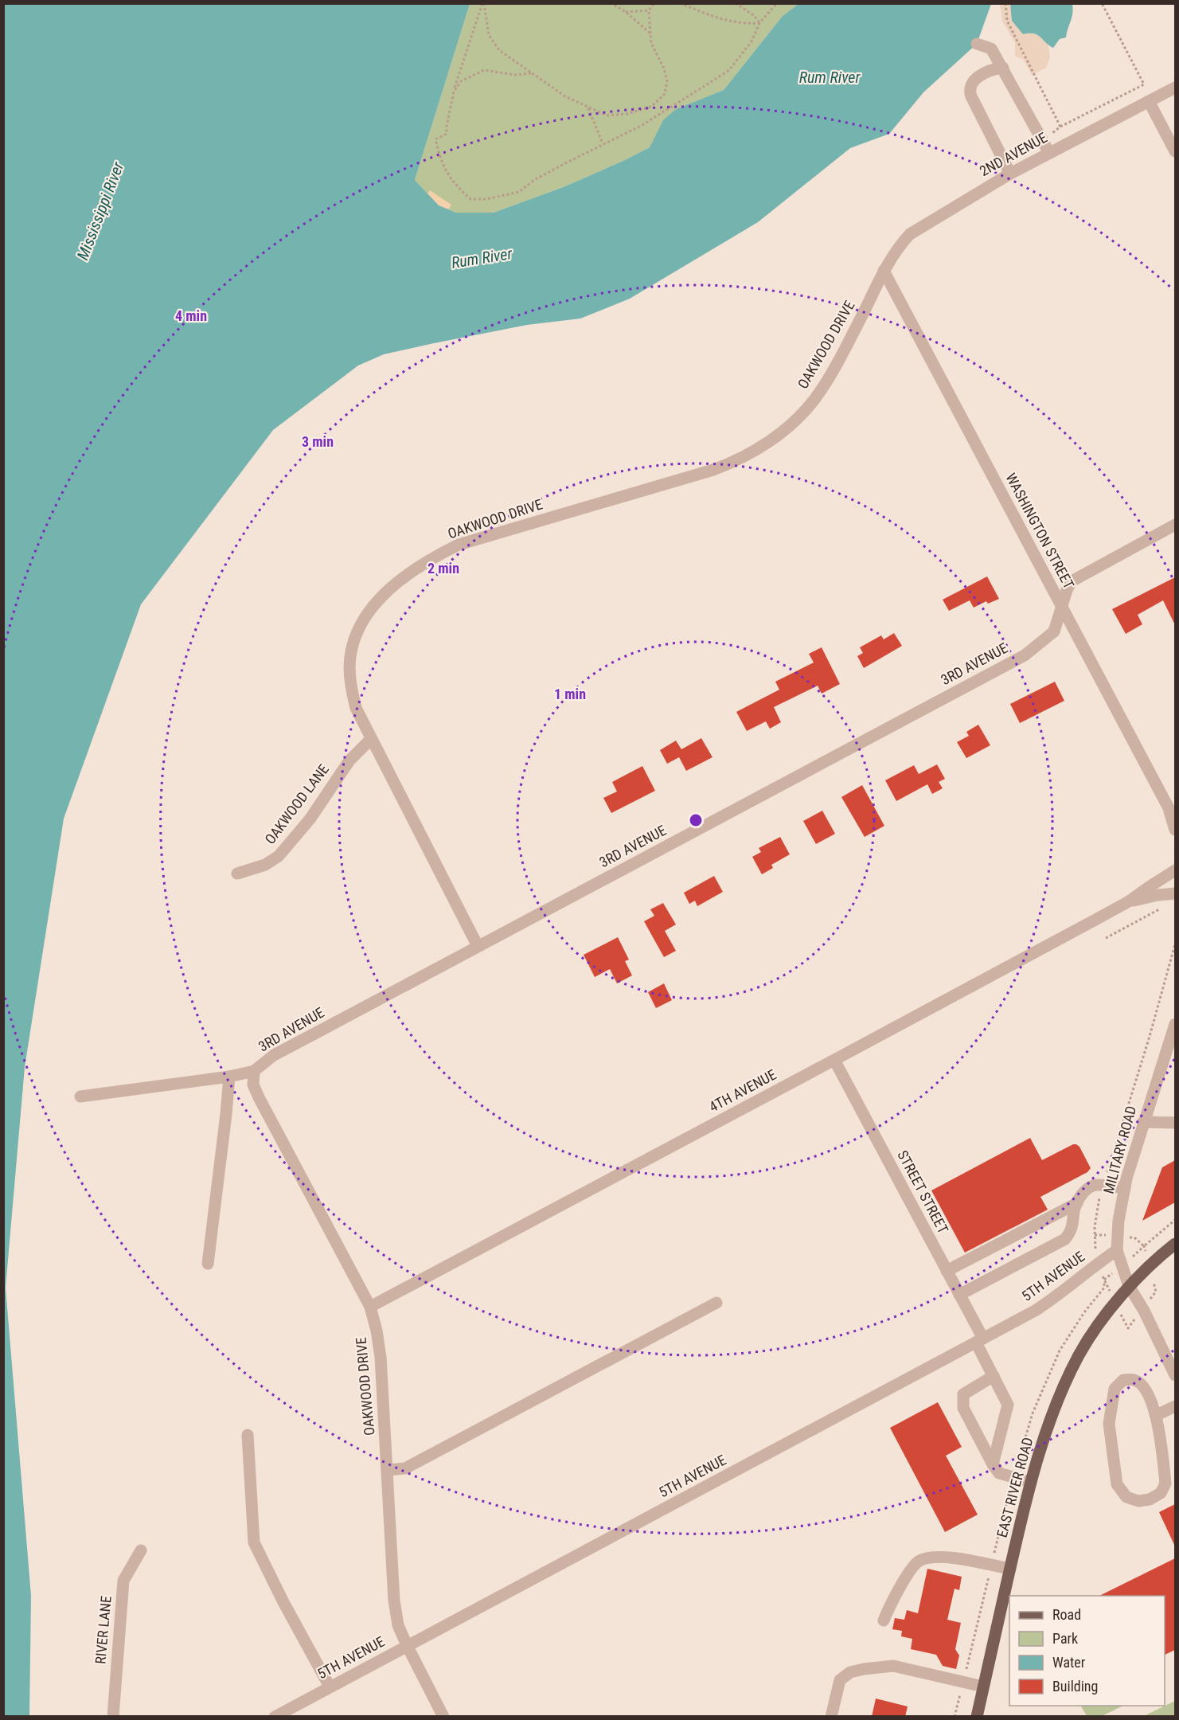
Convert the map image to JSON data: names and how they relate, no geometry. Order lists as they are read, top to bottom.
{
  "streets": {
    "main road": ["EAST RIVER ROAD"],
    "street": [
      "2ND AVENUE",
      "OAKWOOD DRIVE",
      "WASHINGTON STREET",
      "3RD AVENUE",
      "OAKWOOD LANE",
      "4TH AVENUE",
      "MILITARY ROAD",
      "STREET STREET",
      "5TH AVENUE",
      "RIVER LANE"
    ]
  },
  "crossings": [
    ["2ND AVENUE", "OAKWOOD DRIVE"],
    ["2ND AVENUE", "WASHINGTON STREET"],
    ["OAKWOOD DRIVE", "WASHINGTON STREET"],
    ["OAKWOOD DRIVE", "3RD AVENUE"],
    ["OAKWOOD DRIVE", "OAKWOOD LANE"],
    ["OAKWOOD DRIVE", "4TH AVENUE"],
    ["OAKWOOD DRIVE", "5TH AVENUE"],
    ["WASHINGTON STREET", "3RD AVENUE"],
    ["4TH AVENUE", "STREET STREET"],
    ["MILITARY ROAD", "5TH AVENUE"],
    ["MILITARY ROAD", "EAST RIVER ROAD"],
    ["STREET STREET", "5TH AVENUE"]
  ],
  "water": ["Rum River", "Mississippi River"],
  "legend": [
    "Road",
    "Park",
    "Water",
    "Building"
  ],
  "rings": [
    "4 min",
    "3 min",
    "2 min",
    "1 min"
  ]
}
